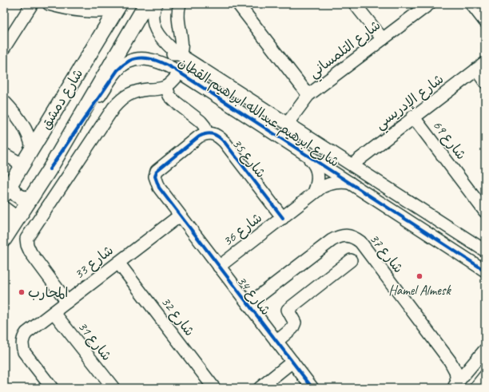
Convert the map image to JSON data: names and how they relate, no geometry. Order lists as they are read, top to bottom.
{
  "streets": {
    "main road": ["شارع دمشق"],
    "street": [
      "شارع التلمساني",
      "شارع الإدريسي",
      "شارع ابرهيم عبدالله ابراهيم القطان",
      "شارع 69",
      "شارع 35",
      "شارع 36",
      "شارع 37",
      "شارع 33",
      "شارع 34",
      "شارع 32",
      "شارع 31"
    ]
  },
  "crossings": [
    ["شارع التلمساني", "شارع ابرهيم عبدالله ابراهيم القطان"],
    ["شارع دمشق", "شارع ابرهيم عبدالله ابراهيم القطان"],
    ["شارع الإدريسي", "شارع ابرهيم عبدالله ابراهيم القطان"],
    ["شارع الإدريسي", "شارع 69"],
    ["شارع ابرهيم عبدالله ابراهيم القطان", "شارع 36"],
    ["شارع 35", "شارع 36"],
    ["شارع 36", "شارع 34"],
    ["شارع 37", "شارع 34"],
    ["شارع 33", "شارع 34"],
    ["شارع 33", "شارع 32"],
    ["شارع 33", "شارع 31"]
  ],
  "places": ["Hamel Almesk", "المحارب"]
}
